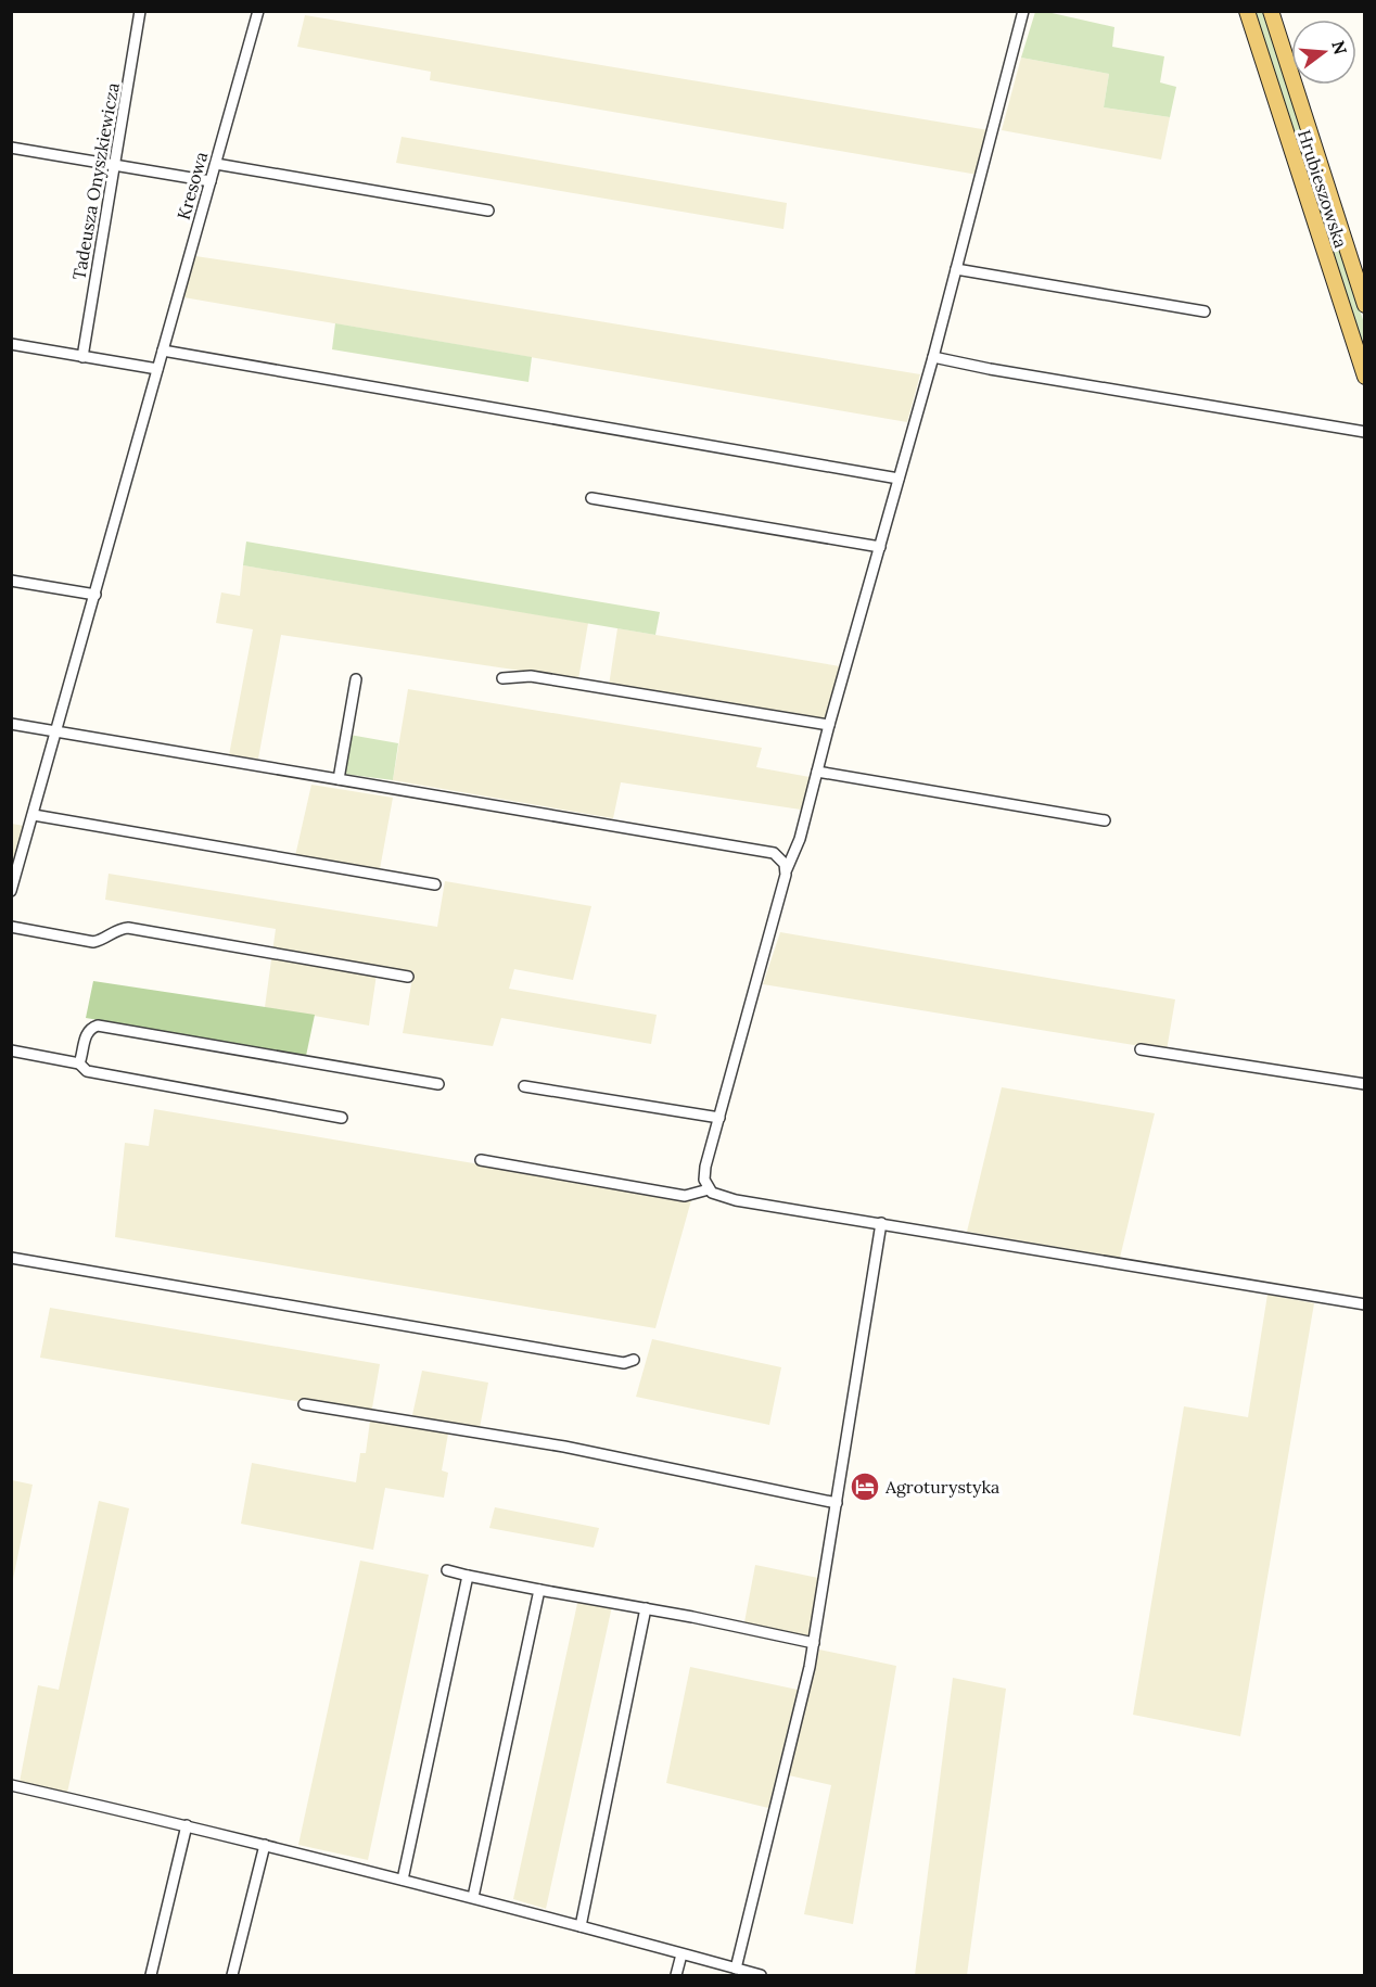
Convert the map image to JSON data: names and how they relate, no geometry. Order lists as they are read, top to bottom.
{
  "streets": {
    "main road": ["Hrubieszowska"],
    "street": ["Tadeusza Onyszkiewicza", "Kresowa"]
  },
  "places": {
    "hotel": ["Agroturystyka"]
  },
  "north": "right"
}
